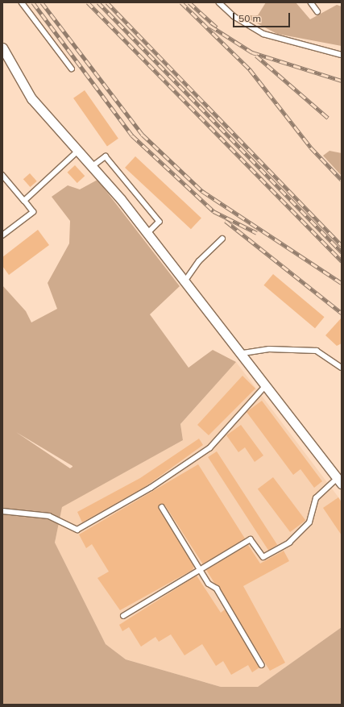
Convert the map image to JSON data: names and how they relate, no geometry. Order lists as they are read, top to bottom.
{
  "scale_bar": "50 m"
}
